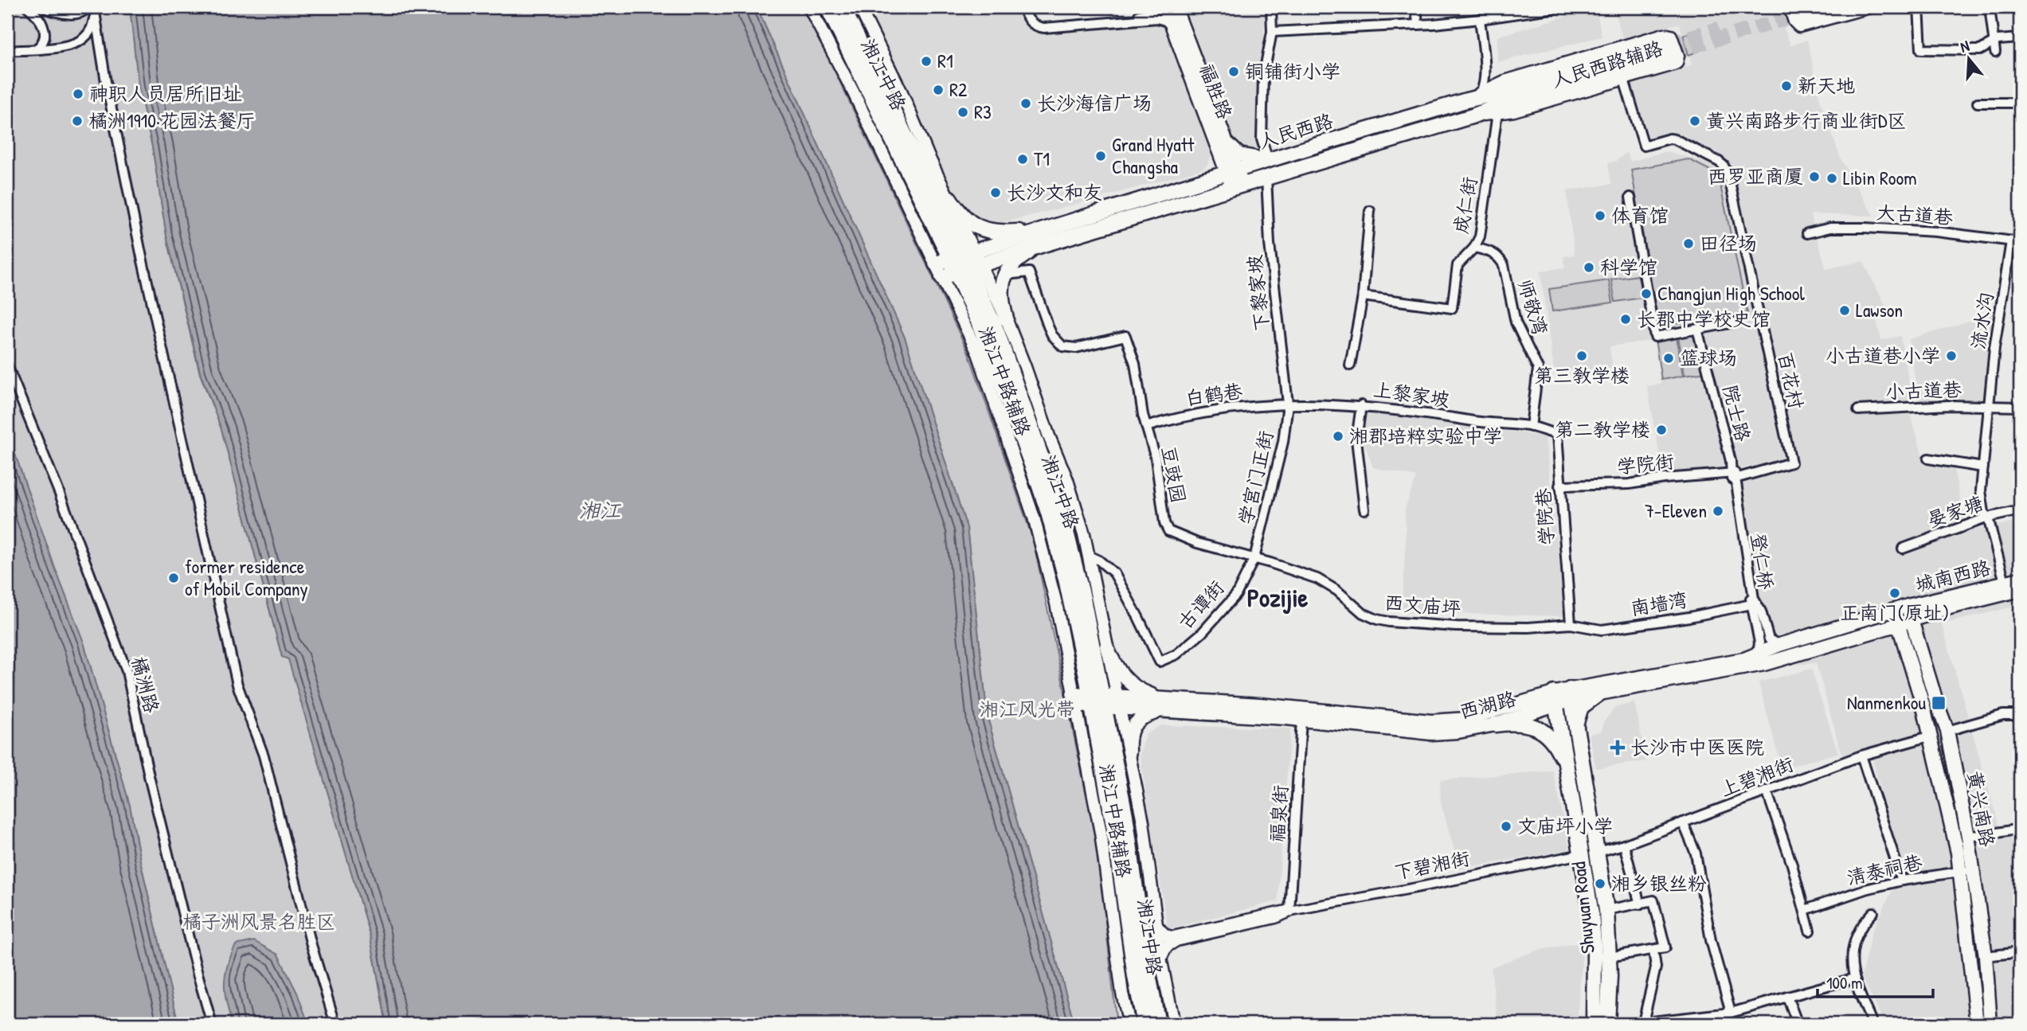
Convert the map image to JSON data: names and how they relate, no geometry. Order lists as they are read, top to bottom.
{
  "streets": {
    "main road": [
      "湘江中路",
      "福胜路",
      "人民西路",
      "城南西路",
      "西湖路",
      "黄兴南路",
      "Shuyuan Road"
    ],
    "street": [
      "人民西路辅路",
      "成仁街",
      "大古道巷",
      "下黎家坡",
      "师敬湾",
      "流水沟",
      "百花村",
      "湘江中路辅路",
      "小古道巷",
      "白鹤巷",
      "上黎家坡",
      "院士路",
      "学院街",
      "豆豉园",
      "学宫门正街",
      "晏家塘",
      "学院巷",
      "登仁桥",
      "南墙湾",
      "古谭街",
      "西文庙坪",
      "橘洲路",
      "上碧湘街",
      "福泉街",
      "下碧湘街",
      "清泰祠巷"
    ]
  },
  "crossings": [
    ["人民西路辅路", "人民西路"],
    ["人民西路辅路", "成仁街"],
    ["人民西路辅路", "百花村"],
    ["湘江中路", "人民西路"],
    ["湘江中路", "湘江中路辅路"],
    ["湘江中路", "西湖路"],
    ["福胜路", "人民西路"],
    ["人民西路", "下黎家坡"],
    ["人民西路", "湘江中路辅路"],
    ["成仁街", "师敬湾"],
    ["大古道巷", "流水沟"],
    ["下黎家坡", "白鹤巷"],
    ["下黎家坡", "上黎家坡"],
    ["下黎家坡", "学宫门正街"],
    ["师敬湾", "上黎家坡"],
    ["师敬湾", "学院巷"],
    ["流水沟", "小古道巷"],
    ["流水沟", "晏家塘"],
    ["流水沟", "城南西路"],
    ["百花村", "学院街"],
    ["湘江中路辅路", "古谭街"],
    ["湘江中路辅路", "西湖路"],
    ["湘江中路辅路", "下碧湘街"],
    ["白鹤巷", "上黎家坡"],
    ["白鹤巷", "豆豉园"],
    ["白鹤巷", "学宫门正街"],
    ["上黎家坡", "学宫门正街"],
    ["上黎家坡", "学院巷"],
    ["院士路", "学院街"],
    ["院士路", "登仁桥"],
    ["学院街", "学院巷"],
    ["学院街", "登仁桥"],
    ["豆豉园", "学宫门正街"],
    ["豆豉园", "古谭街"],
    ["豆豉园", "西文庙坪"],
    ["学宫门正街", "古谭街"],
    ["学宫门正街", "西文庙坪"],
    ["学院巷", "南墙湾"],
    ["学院巷", "西文庙坪"],
    ["登仁桥", "南墙湾"],
    ["登仁桥", "西湖路"],
    ["城南西路", "西湖路"],
    ["城南西路", "黄兴南路"],
    ["南墙湾", "西文庙坪"],
    ["古谭街", "西文庙坪"],
    ["西湖路", "黄兴南路"],
    ["西湖路", "福泉街"],
    ["西湖路", "Shuyuan Road"],
    ["上碧湘街", "黄兴南路"],
    ["上碧湘街", "Shuyuan Road"],
    ["黄兴南路", "清泰祠巷"],
    ["福泉街", "下碧湘街"],
    ["下碧湘街", "Shuyuan Road"]
  ],
  "districts": ["Pozijie"],
  "water": ["湘江"],
  "parks": ["湘江风光带", "橘子洲风景名胜区"],
  "places": {
    "other": [
      "R1",
      "铜铺街小学",
      "新天地",
      "R2",
      "神职人员居所旧址",
      "长沙海信广场",
      "R3",
      "橘洲1910·花园法餐厅",
      "黄兴南路步行商业街D区",
      "Grand Hyatt Changsha",
      "T1",
      "西罗亚商厦",
      "Libin Room",
      "长沙文和友",
      "体育馆",
      "田径场",
      "科学馆",
      "Changjun High School",
      "Lawson",
      "长郡中学校史馆",
      "第三教学楼",
      "小古道巷小学",
      "篮球场",
      "第二教学楼",
      "湘郡培粹实验中学",
      "7-Eleven",
      "former residence of Mobil Company",
      "正南门(原址)",
      "文庙坪小学",
      "湘乡银丝粉"
    ],
    "transit": ["Nanmenkou"],
    "health": ["长沙市中医医院"]
  },
  "scale_bar": "100 m",
  "north": "top"
}
